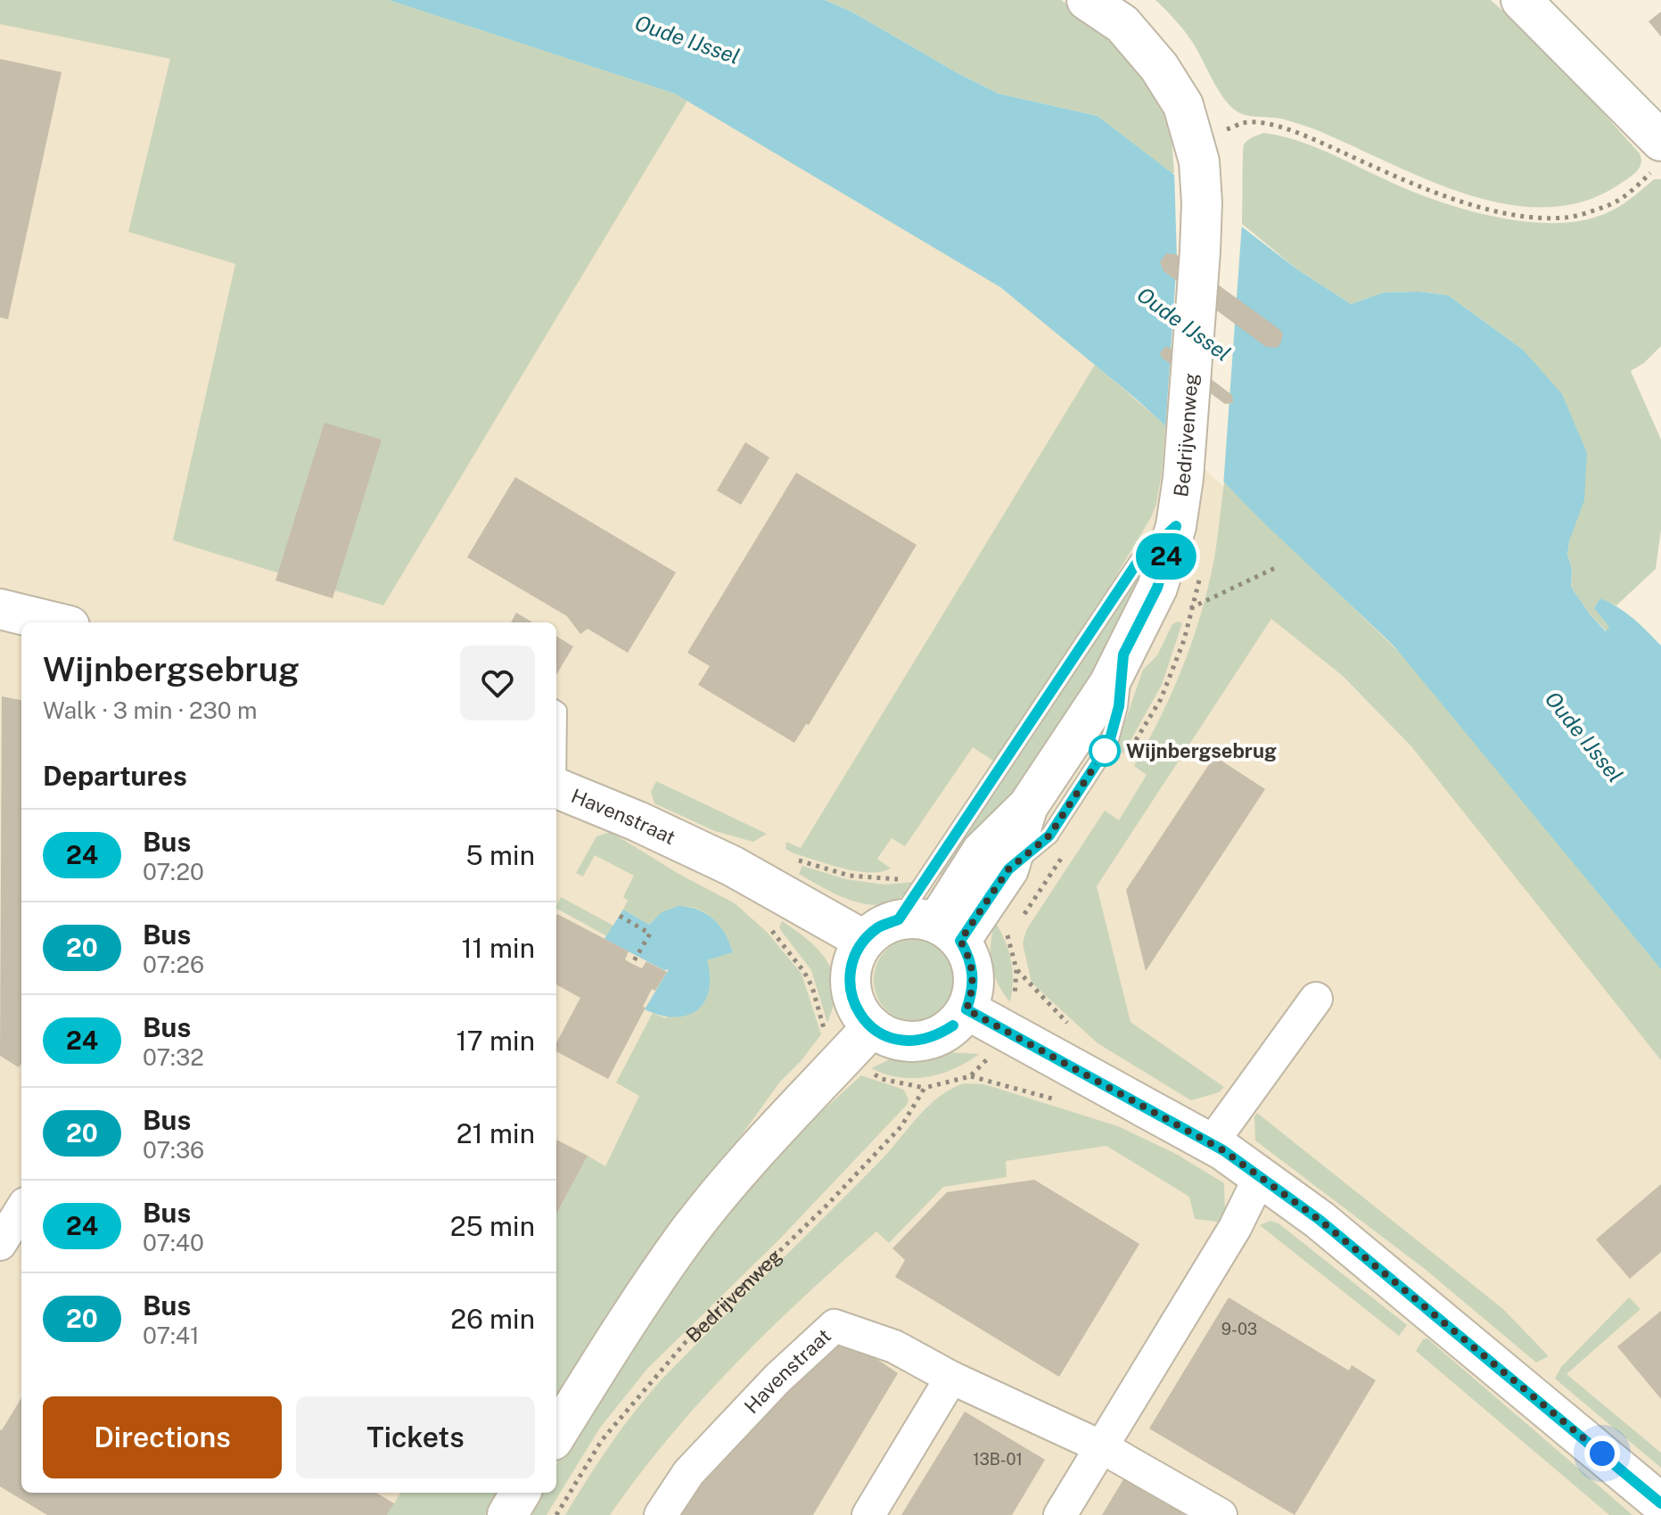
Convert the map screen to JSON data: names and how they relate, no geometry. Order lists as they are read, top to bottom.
{
  "streets": {
    "main road": ["Bedrijvenweg", "Havenstraat"]
  },
  "crossings": [
    ["Bedrijvenweg", "Havenstraat"]
  ],
  "water": ["Oude IJssel"],
  "places": ["Wijnbergsebrug"],
  "lines": ["bus line 24"],
  "house_numbers": ["9-03", "13B-01"],
  "page": {
    "on_map": "24",
    "heading": [
      ["Wijnbergsebrug", "Walk · 3 min · 230 m"],
      "Departures"
    ],
    "list": [
      {
        "mark": "24",
        "name": "Bus",
        "note": "07:20",
        "value": "5 min"
      },
      {
        "mark": "20",
        "name": "Bus",
        "note": "07:26",
        "value": "11 min"
      },
      {
        "mark": "24",
        "name": "Bus",
        "note": "07:32",
        "value": "17 min"
      },
      {
        "mark": "20",
        "name": "Bus",
        "note": "07:36",
        "value": "21 min"
      },
      {
        "mark": "24",
        "name": "Bus",
        "note": "07:40",
        "value": "25 min"
      },
      {
        "mark": "20",
        "name": "Bus",
        "note": "07:41",
        "value": "26 min"
      }
    ],
    "buttons": ["Directions", "Tickets"]
  }
}
